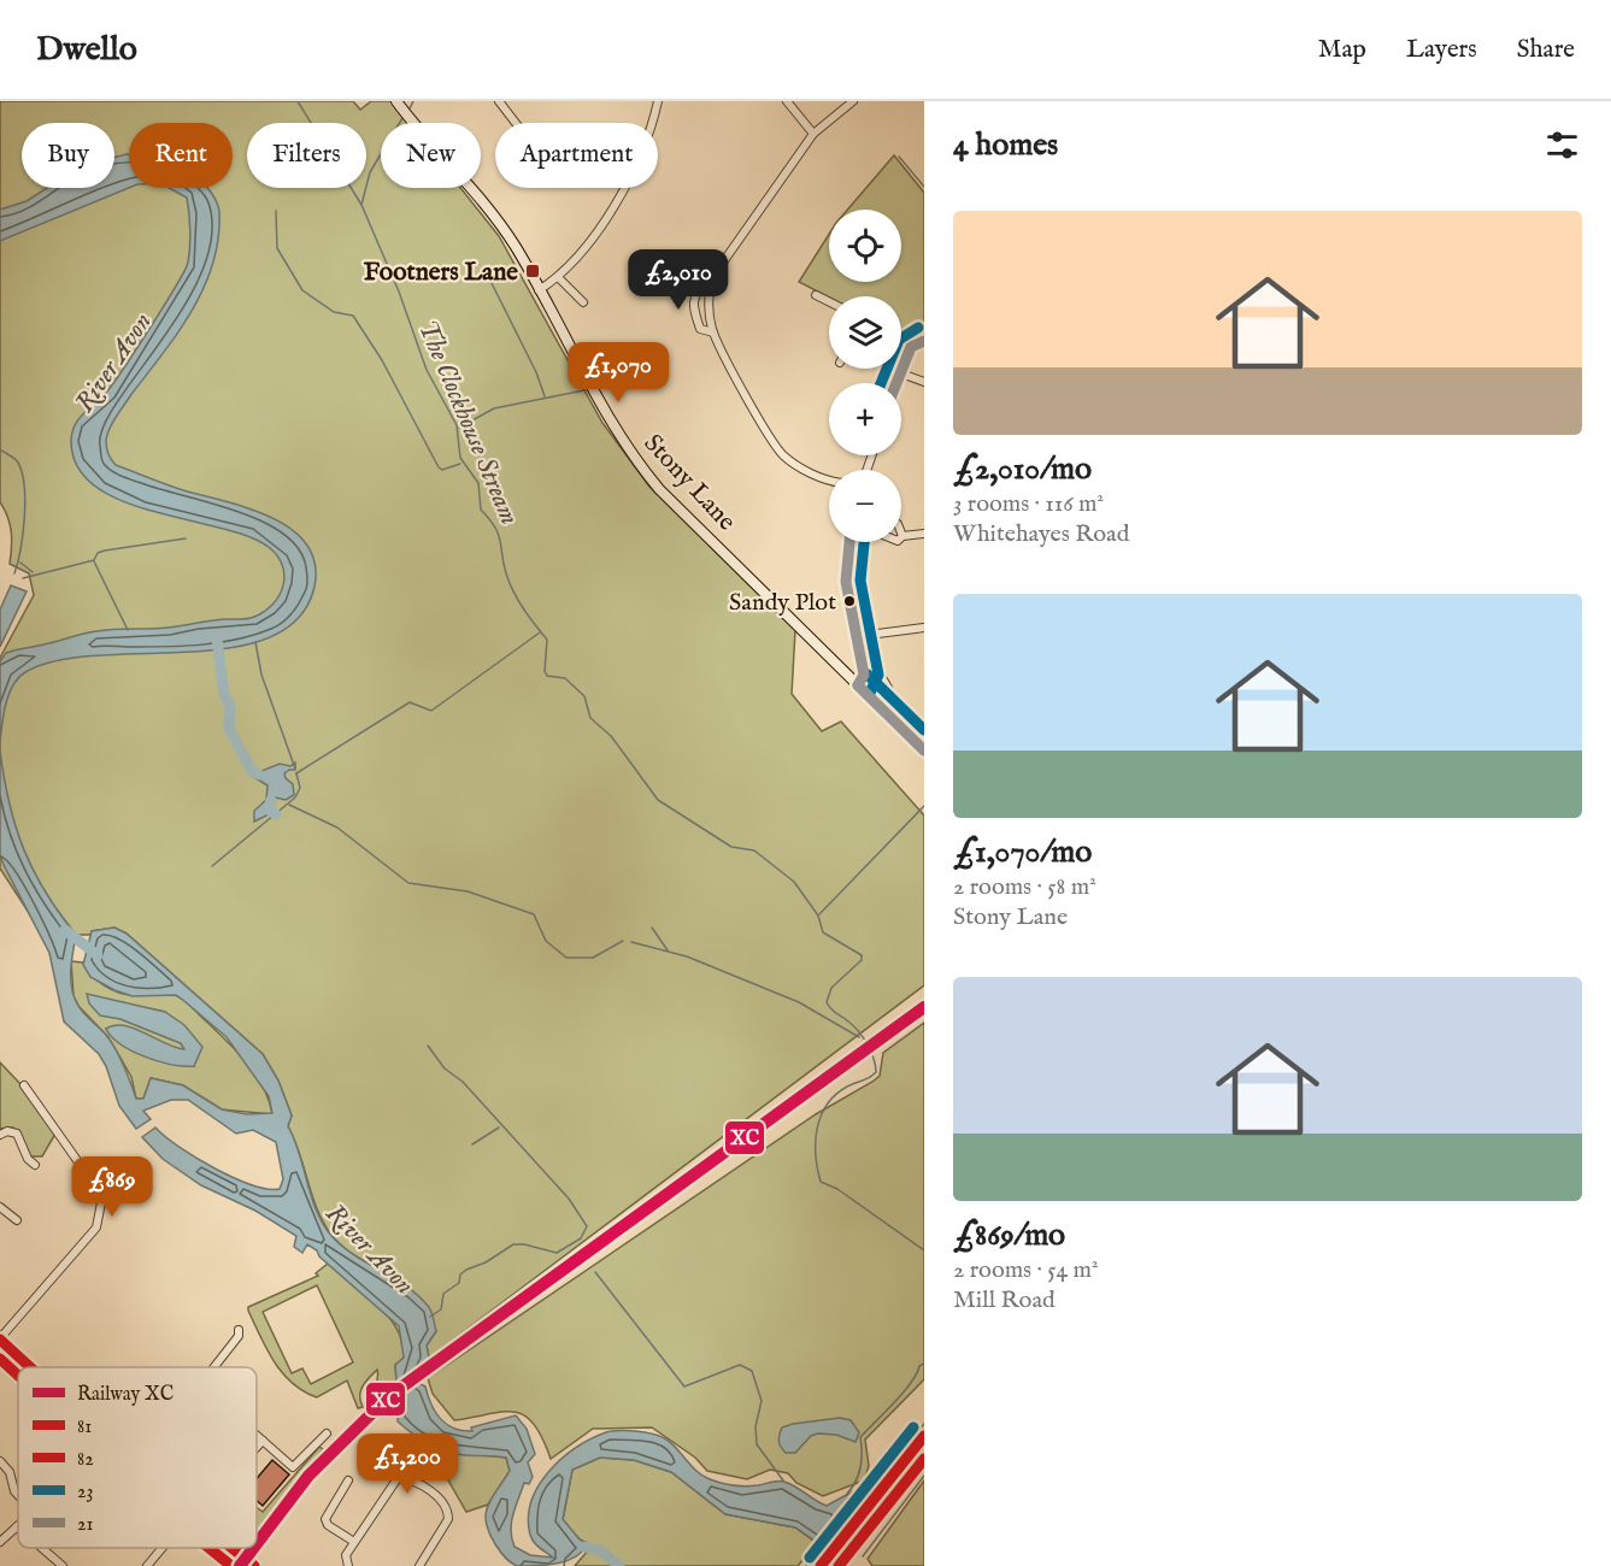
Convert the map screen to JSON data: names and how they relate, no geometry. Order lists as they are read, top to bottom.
{
  "streets": {
    "main road": ["Stony Lane"]
  },
  "water": ["River Avon", "The Clockhouse Stream"],
  "places": {
    "transit": ["Footners Lane"],
    "other": ["Sandy Plot"]
  },
  "lines": [
    "transit line 23",
    "transit line 21",
    "rail line XC",
    "transit line 81",
    "transit line 82"
  ],
  "legend": [
    "Railway XC",
    "81",
    "82",
    "23",
    "21"
  ],
  "page": {
    "header": "Dwello",
    "nav": ["Map", "Layers", "Share"],
    "heading": "4 homes",
    "chip": [
      "Buy",
      "Rent",
      "Filters",
      "New",
      "Apartment"
    ],
    "list": [
      {
        "name": "£2,010/mo",
        "note": "3 rooms · 116 m² · Whitehayes Road"
      },
      {
        "name": "£1,070/mo",
        "note": "2 rooms · 58 m² · Stony Lane"
      },
      {
        "name": "£869/mo",
        "note": "2 rooms · 54 m² · Mill Road"
      }
    ],
    "map_buttons": ["+", "−"],
    "price": [
      "£2,010",
      "£1,070",
      "£869",
      "£1,200"
    ]
  }
}
